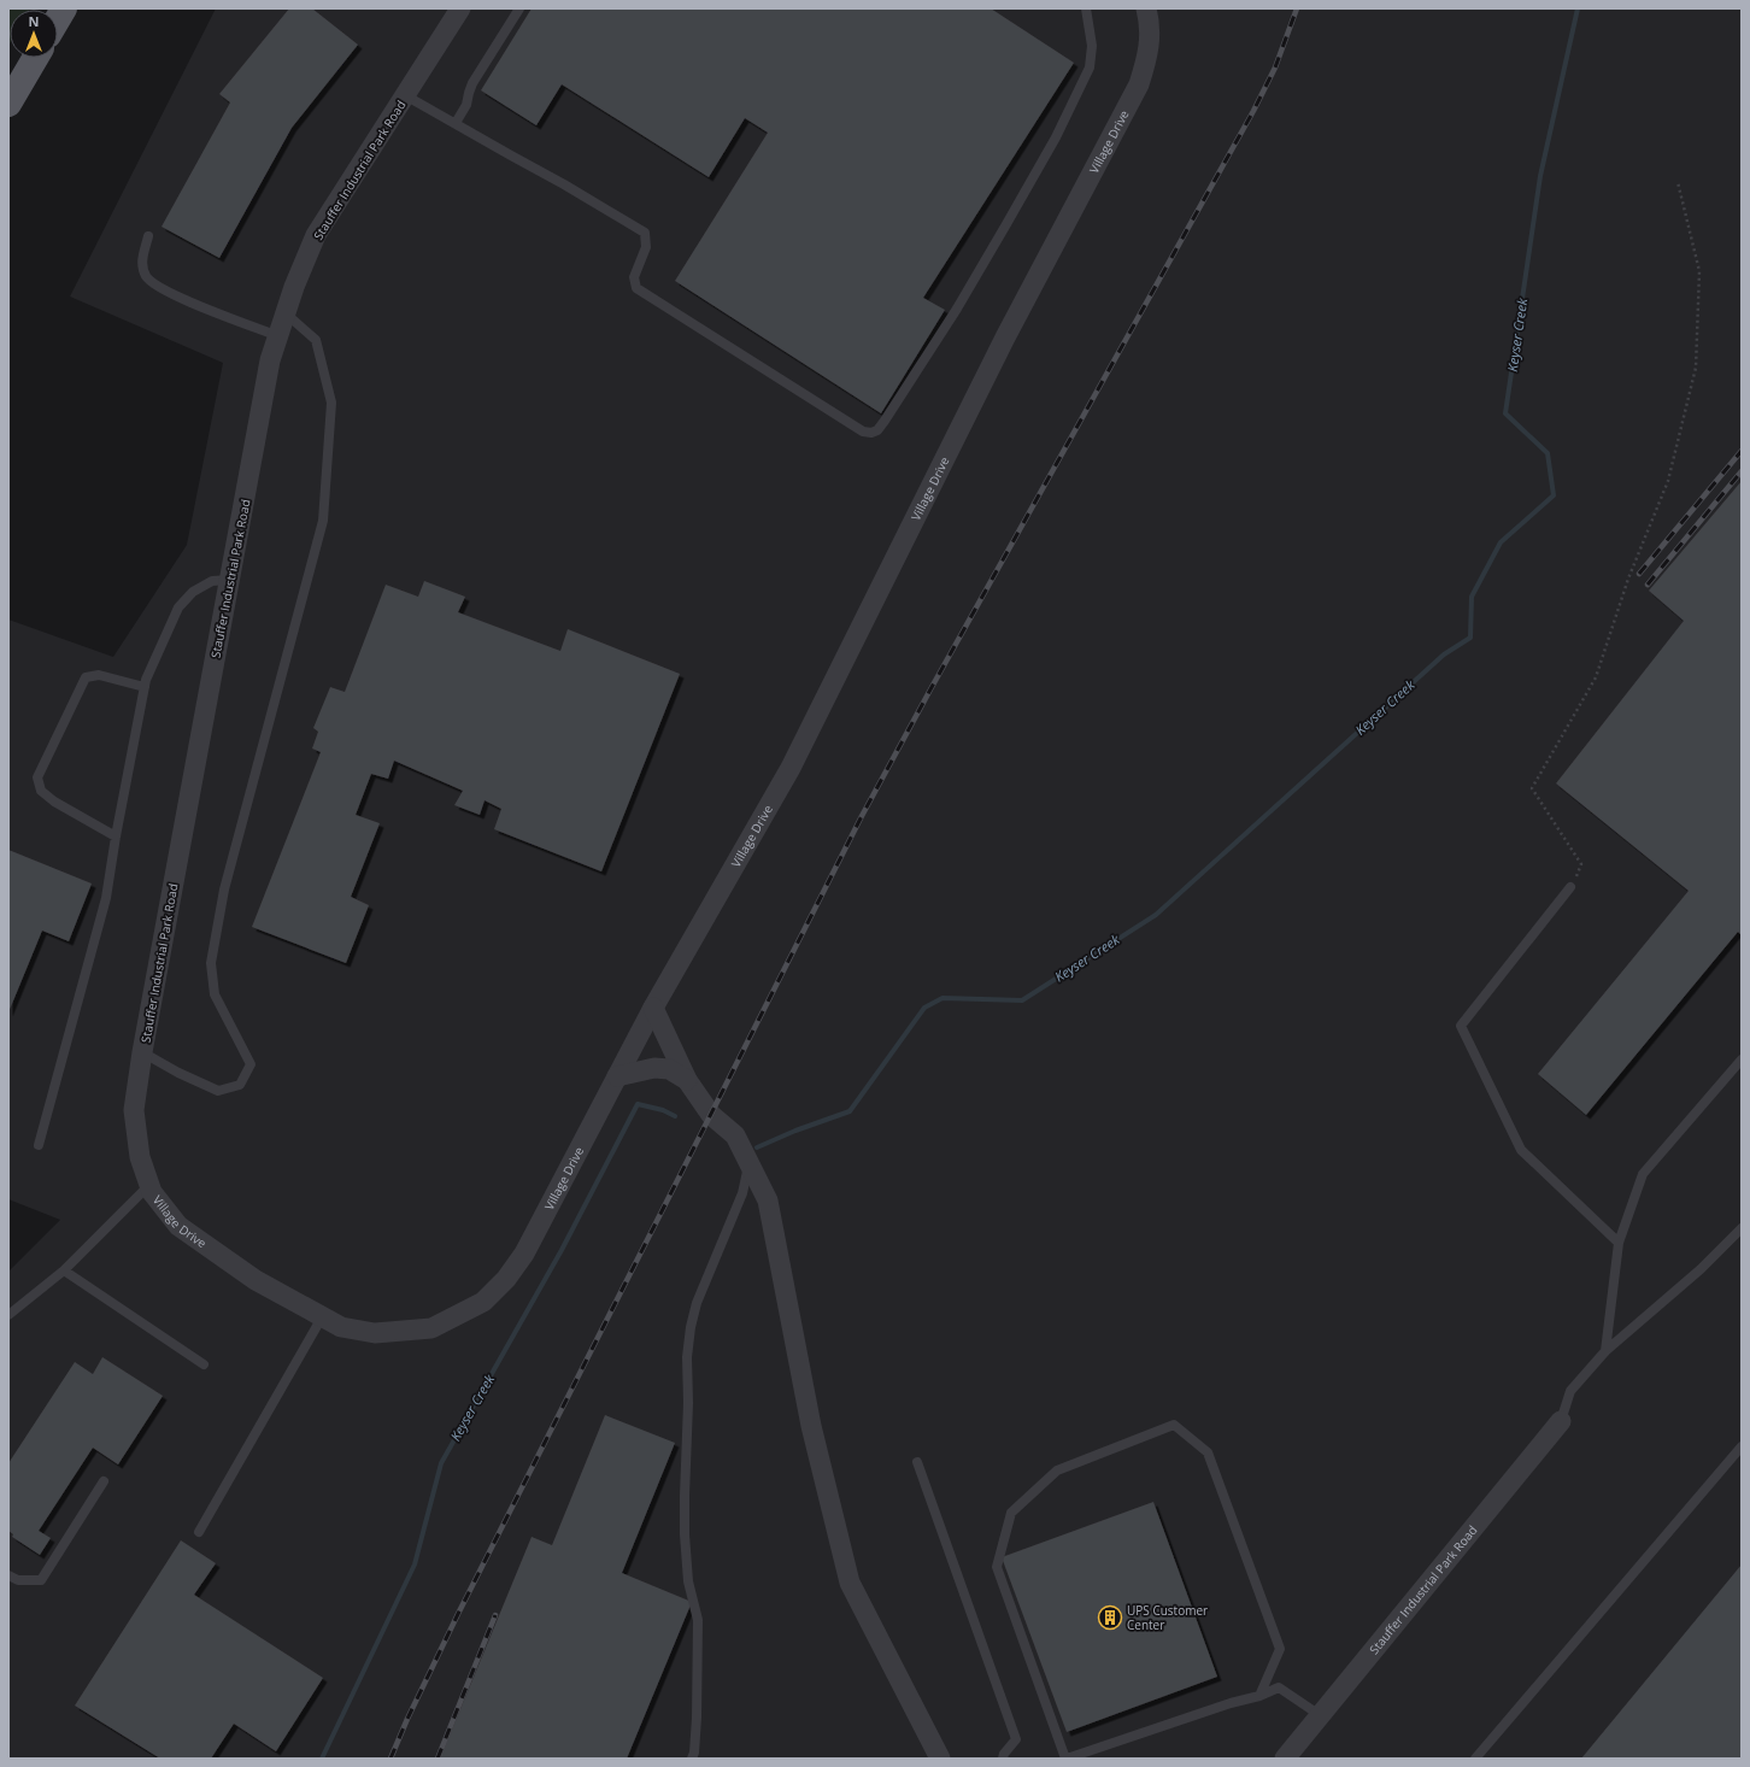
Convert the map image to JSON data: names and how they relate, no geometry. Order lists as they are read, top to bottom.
{
  "streets": {
    "street": ["Village Drive", "Stauffer Industrial Park Road"]
  },
  "crossings": [
    ["Village Drive", "Stauffer Industrial Park Road"]
  ],
  "water": ["Keyser Creek"],
  "places": {
    "building": ["UPS Customer Center"]
  },
  "north": "top"
}
